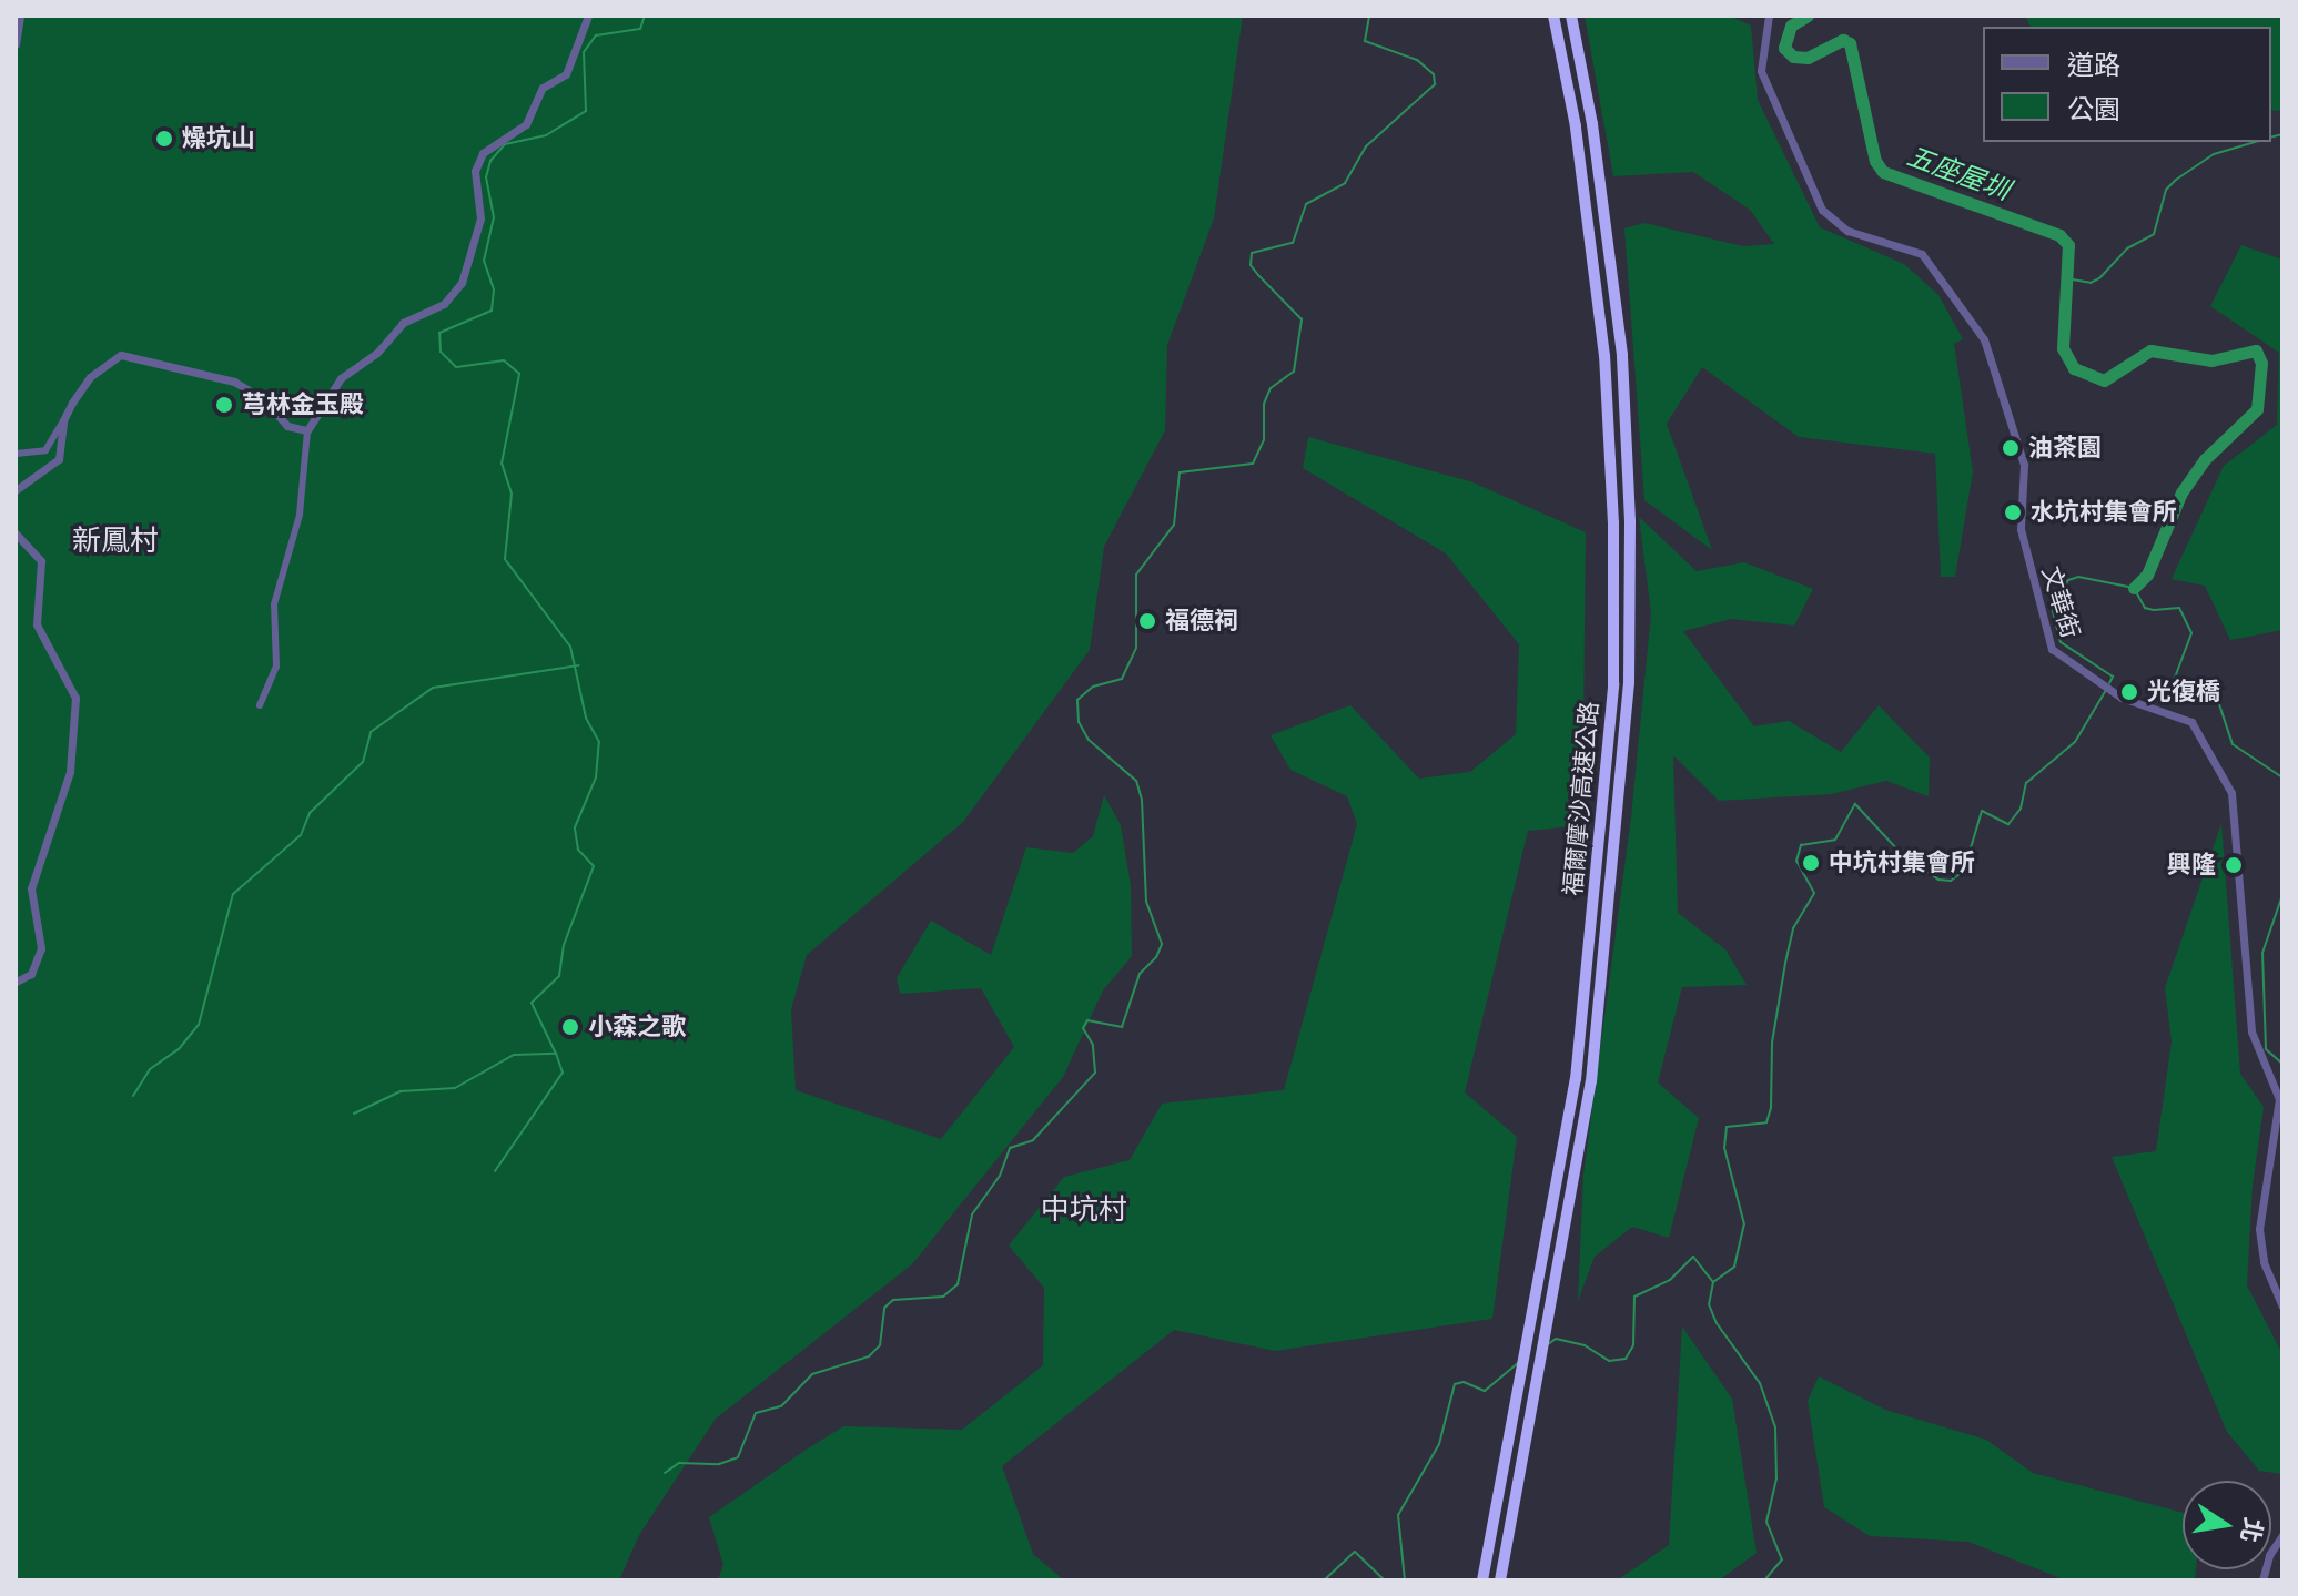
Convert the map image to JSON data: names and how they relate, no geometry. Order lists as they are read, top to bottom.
{
  "streets": {
    "highway": ["福爾摩沙高速公路"],
    "street": ["文華街"]
  },
  "districts": ["新鳳村", "中坑村"],
  "water": ["五座屋圳"],
  "places": [
    "燥坑山",
    "芎林金玉殿",
    "油茶園",
    "水坑村集會所",
    "福德祠",
    "光復橋",
    "中坑村集會所",
    "興隆",
    "小森之歌"
  ],
  "legend": ["道路", "公園"],
  "north": "right"
}
